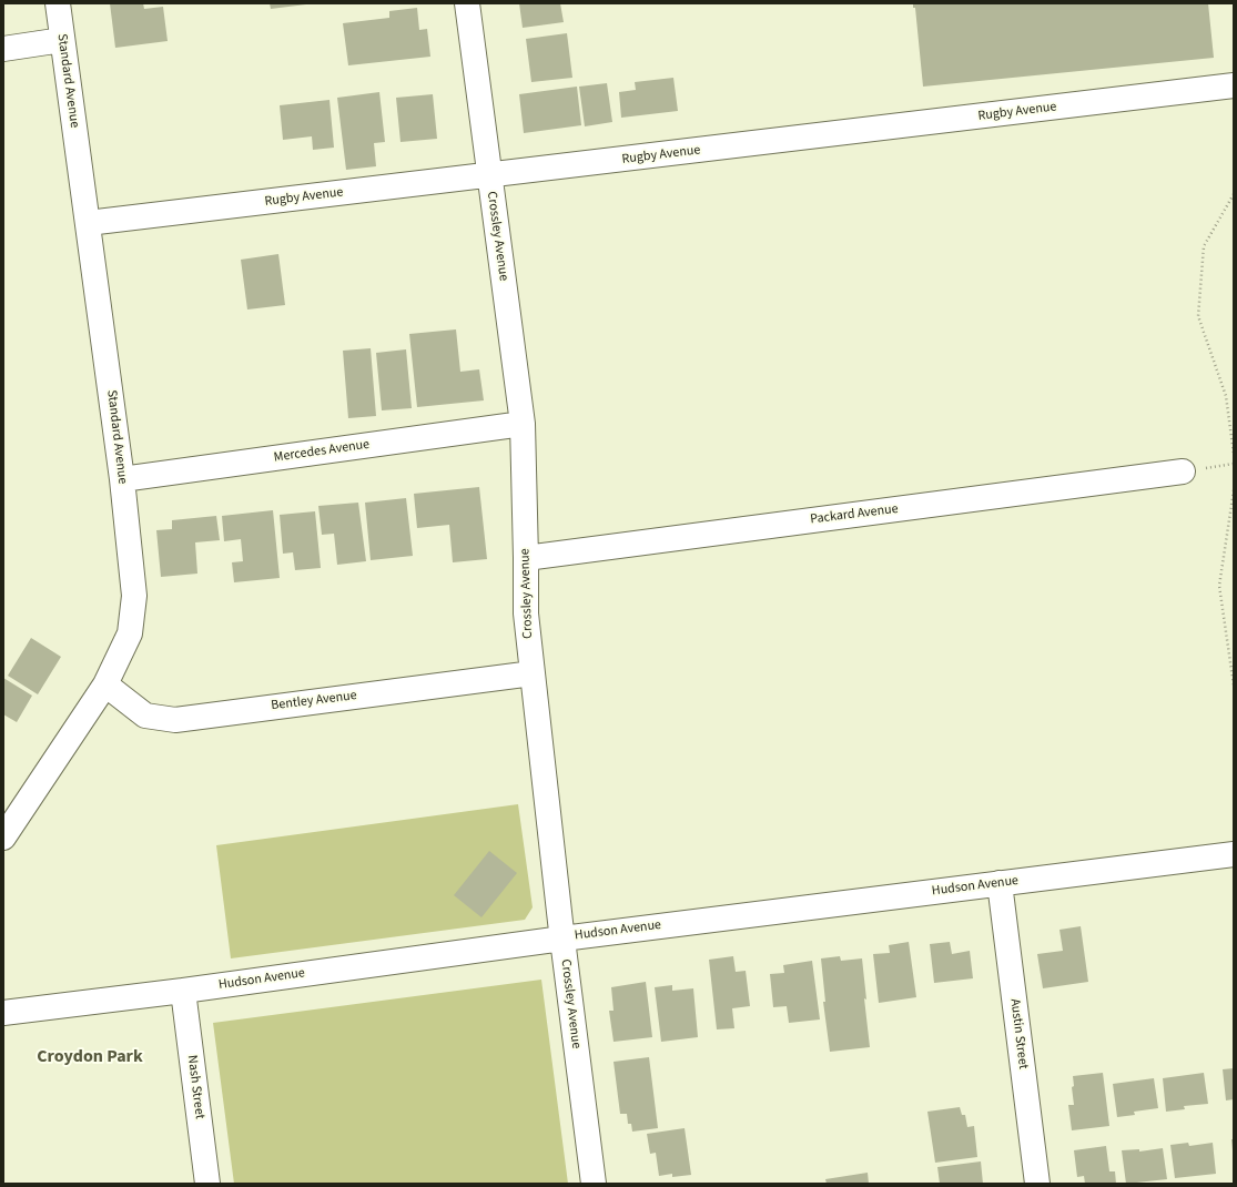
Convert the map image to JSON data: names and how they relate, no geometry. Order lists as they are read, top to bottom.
{
  "streets": {
    "street": [
      "Standard Avenue",
      "Rugby Avenue",
      "Crossley Avenue",
      "Mercedes Avenue",
      "Packard Avenue",
      "Bentley Avenue",
      "Hudson Avenue",
      "Austin Street",
      "Nash Street"
    ]
  },
  "crossings": [
    ["Standard Avenue", "Rugby Avenue"],
    ["Standard Avenue", "Mercedes Avenue"],
    ["Standard Avenue", "Bentley Avenue"],
    ["Rugby Avenue", "Crossley Avenue"],
    ["Crossley Avenue", "Mercedes Avenue"],
    ["Crossley Avenue", "Packard Avenue"],
    ["Crossley Avenue", "Bentley Avenue"],
    ["Crossley Avenue", "Hudson Avenue"],
    ["Hudson Avenue", "Austin Street"],
    ["Hudson Avenue", "Nash Street"]
  ],
  "districts": ["Croydon Park"]
}
